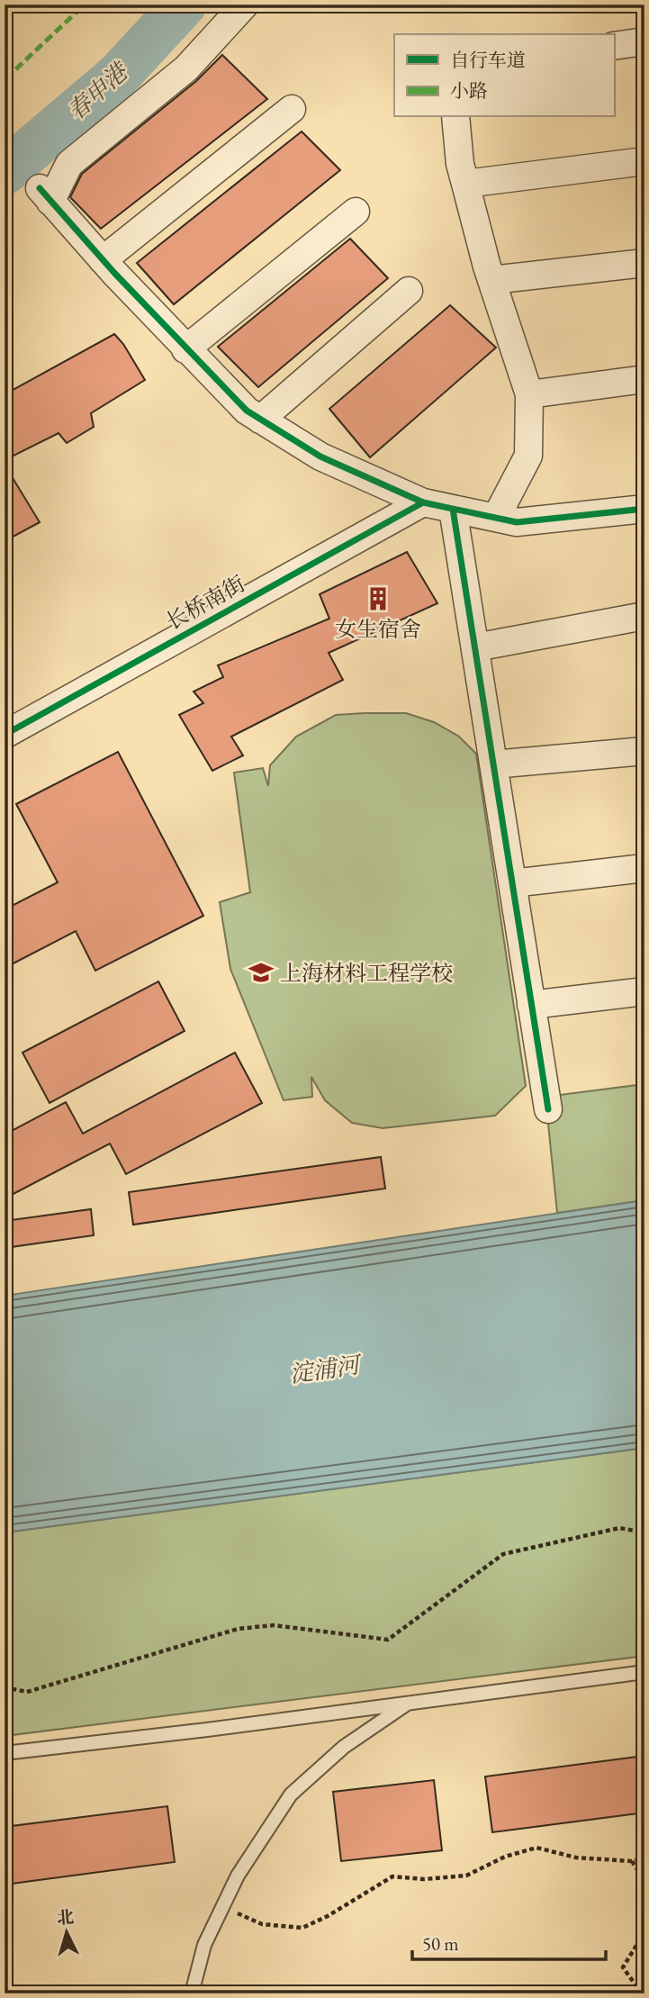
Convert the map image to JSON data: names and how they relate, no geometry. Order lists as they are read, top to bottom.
{
  "streets": {
    "street": ["长桥南街"]
  },
  "water": ["春申港", "淀浦河"],
  "places": {
    "building": ["女生宿舍"],
    "school or university": ["上海材料工程学校"]
  },
  "legend": ["自行车道", "小路"],
  "scale_bar": "50 m",
  "north": "top"
}
